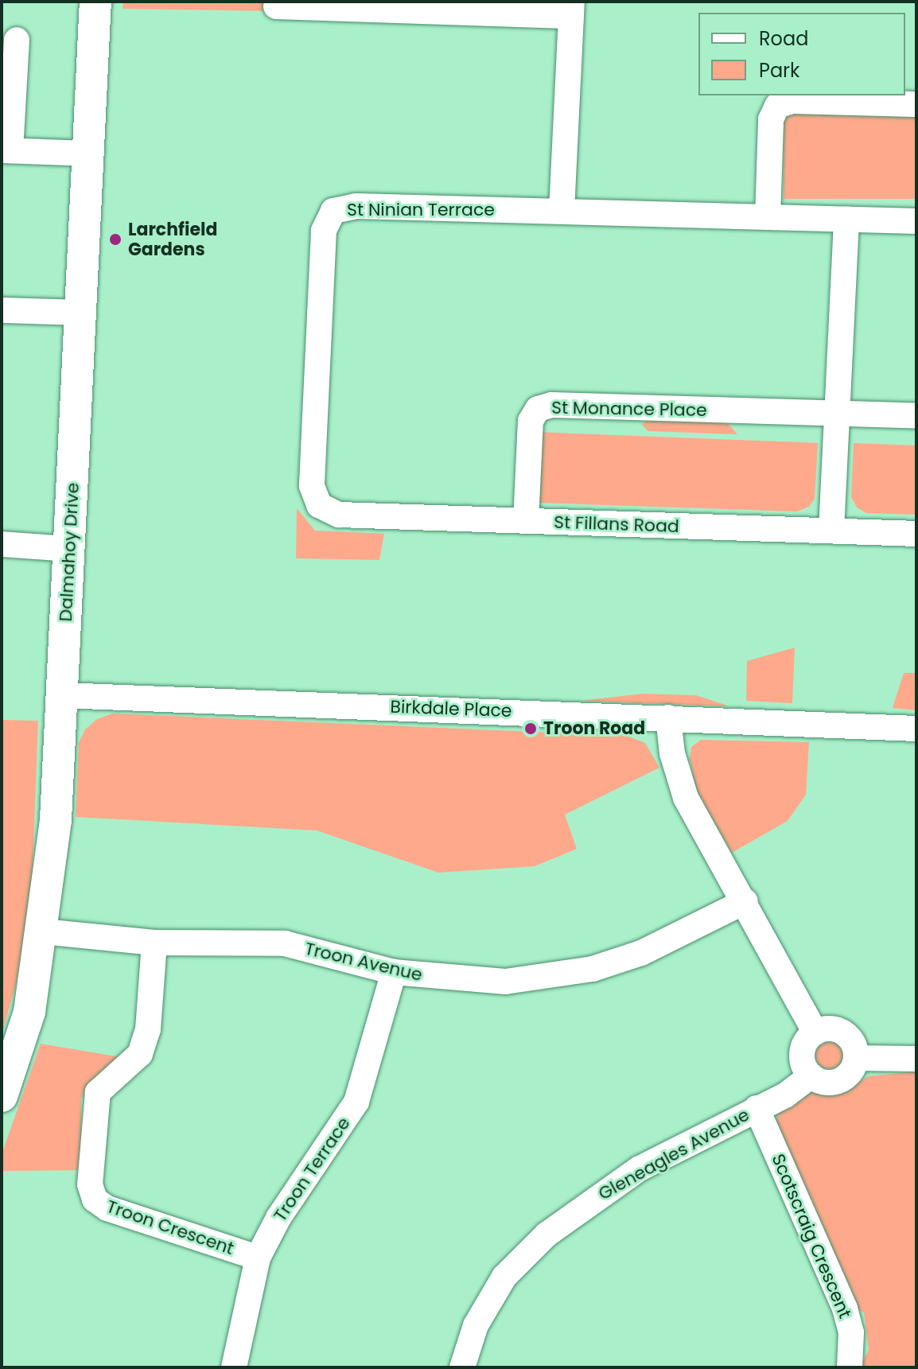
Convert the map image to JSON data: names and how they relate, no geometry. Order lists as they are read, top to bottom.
{
  "streets": {
    "street": [
      "St Ninian Terrace",
      "St Monance Place",
      "St Fillans Road",
      "Dalmahoy Drive",
      "Birkdale Place",
      "Troon Avenue",
      "Gleneagles Avenue",
      "Troon Terrace",
      "Troon Crescent",
      "Scotscraig Crescent"
    ]
  },
  "crossings": [
    ["St Ninian Terrace", "St Fillans Road"],
    ["St Monance Place", "St Fillans Road"],
    ["Dalmahoy Drive", "Birkdale Place"],
    ["Dalmahoy Drive", "Troon Avenue"],
    ["Troon Avenue", "Troon Terrace"],
    ["Troon Avenue", "Troon Crescent"],
    ["Gleneagles Avenue", "Scotscraig Crescent"],
    ["Troon Terrace", "Troon Crescent"]
  ],
  "places": ["Larchfield Gardens", "Troon Road"],
  "legend": ["Road", "Park"]
}
